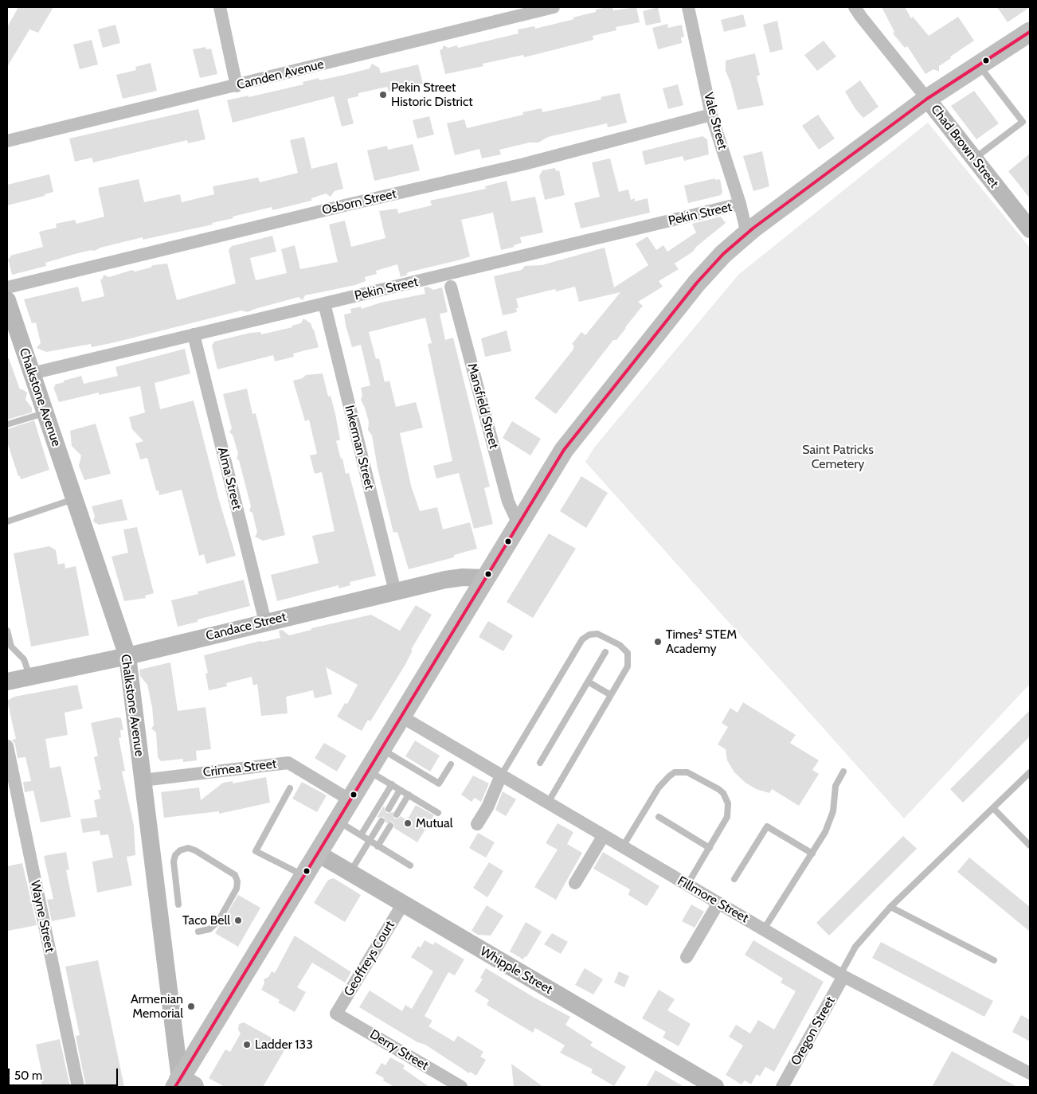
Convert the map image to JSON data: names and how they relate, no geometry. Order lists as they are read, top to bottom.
{
  "streets": {
    "street": [
      "Camden Avenue",
      "Vale Street",
      "Chad Brown Street",
      "Osborn Street",
      "Pekin Street",
      "Chalkstone Avenue",
      "Mansfield Street",
      "Inkerman Street",
      "Alma Street",
      "Candace Street",
      "Crimea Street",
      "Fillmore Street",
      "Wayne Street",
      "Geoffreys Court",
      "Whipple Street",
      "Oregon Street",
      "Derry Street"
    ]
  },
  "crossings": [
    ["Vale Street", "Osborn Street"],
    ["Vale Street", "Pekin Street"],
    ["Pekin Street", "Chalkstone Avenue"],
    ["Pekin Street", "Inkerman Street"],
    ["Pekin Street", "Alma Street"],
    ["Chalkstone Avenue", "Candace Street"],
    ["Chalkstone Avenue", "Crimea Street"],
    ["Inkerman Street", "Candace Street"],
    ["Alma Street", "Candace Street"],
    ["Fillmore Street", "Oregon Street"],
    ["Geoffreys Court", "Whipple Street"],
    ["Geoffreys Court", "Derry Street"]
  ],
  "parks": ["Saint Patricks Cemetery"],
  "places": [
    "Pekin Street Historic District",
    "Times² STEM Academy",
    "Mutual",
    "Taco Bell",
    "Armenian Memorial",
    "Ladder 133"
  ],
  "lines": ["transit line 50"],
  "scale_bar": "50 m"
}
